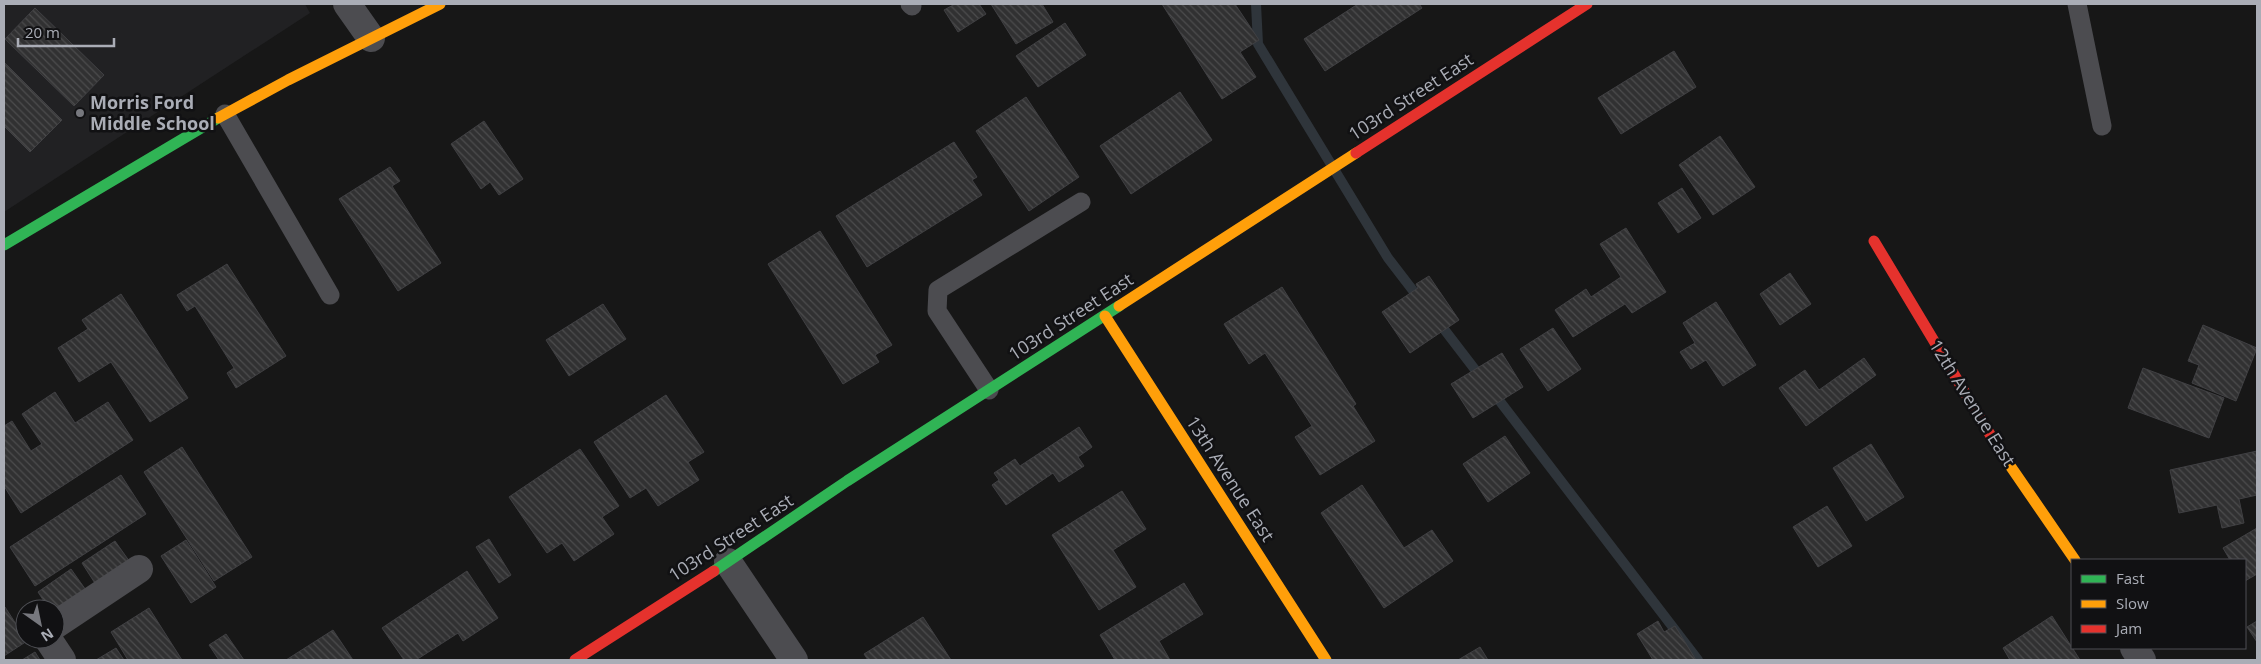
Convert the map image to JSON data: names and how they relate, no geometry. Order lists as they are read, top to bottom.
{
  "streets": {
    "street": ["103rd Street East", "12th Avenue East", "13th Avenue East"]
  },
  "crossings": [
    ["103rd Street East", "13th Avenue East"]
  ],
  "places": ["Morris Ford Middle School"],
  "legend": ["Fast", "Slow", "Jam"],
  "scale_bar": "20 m",
  "north": "bottom right"
}
